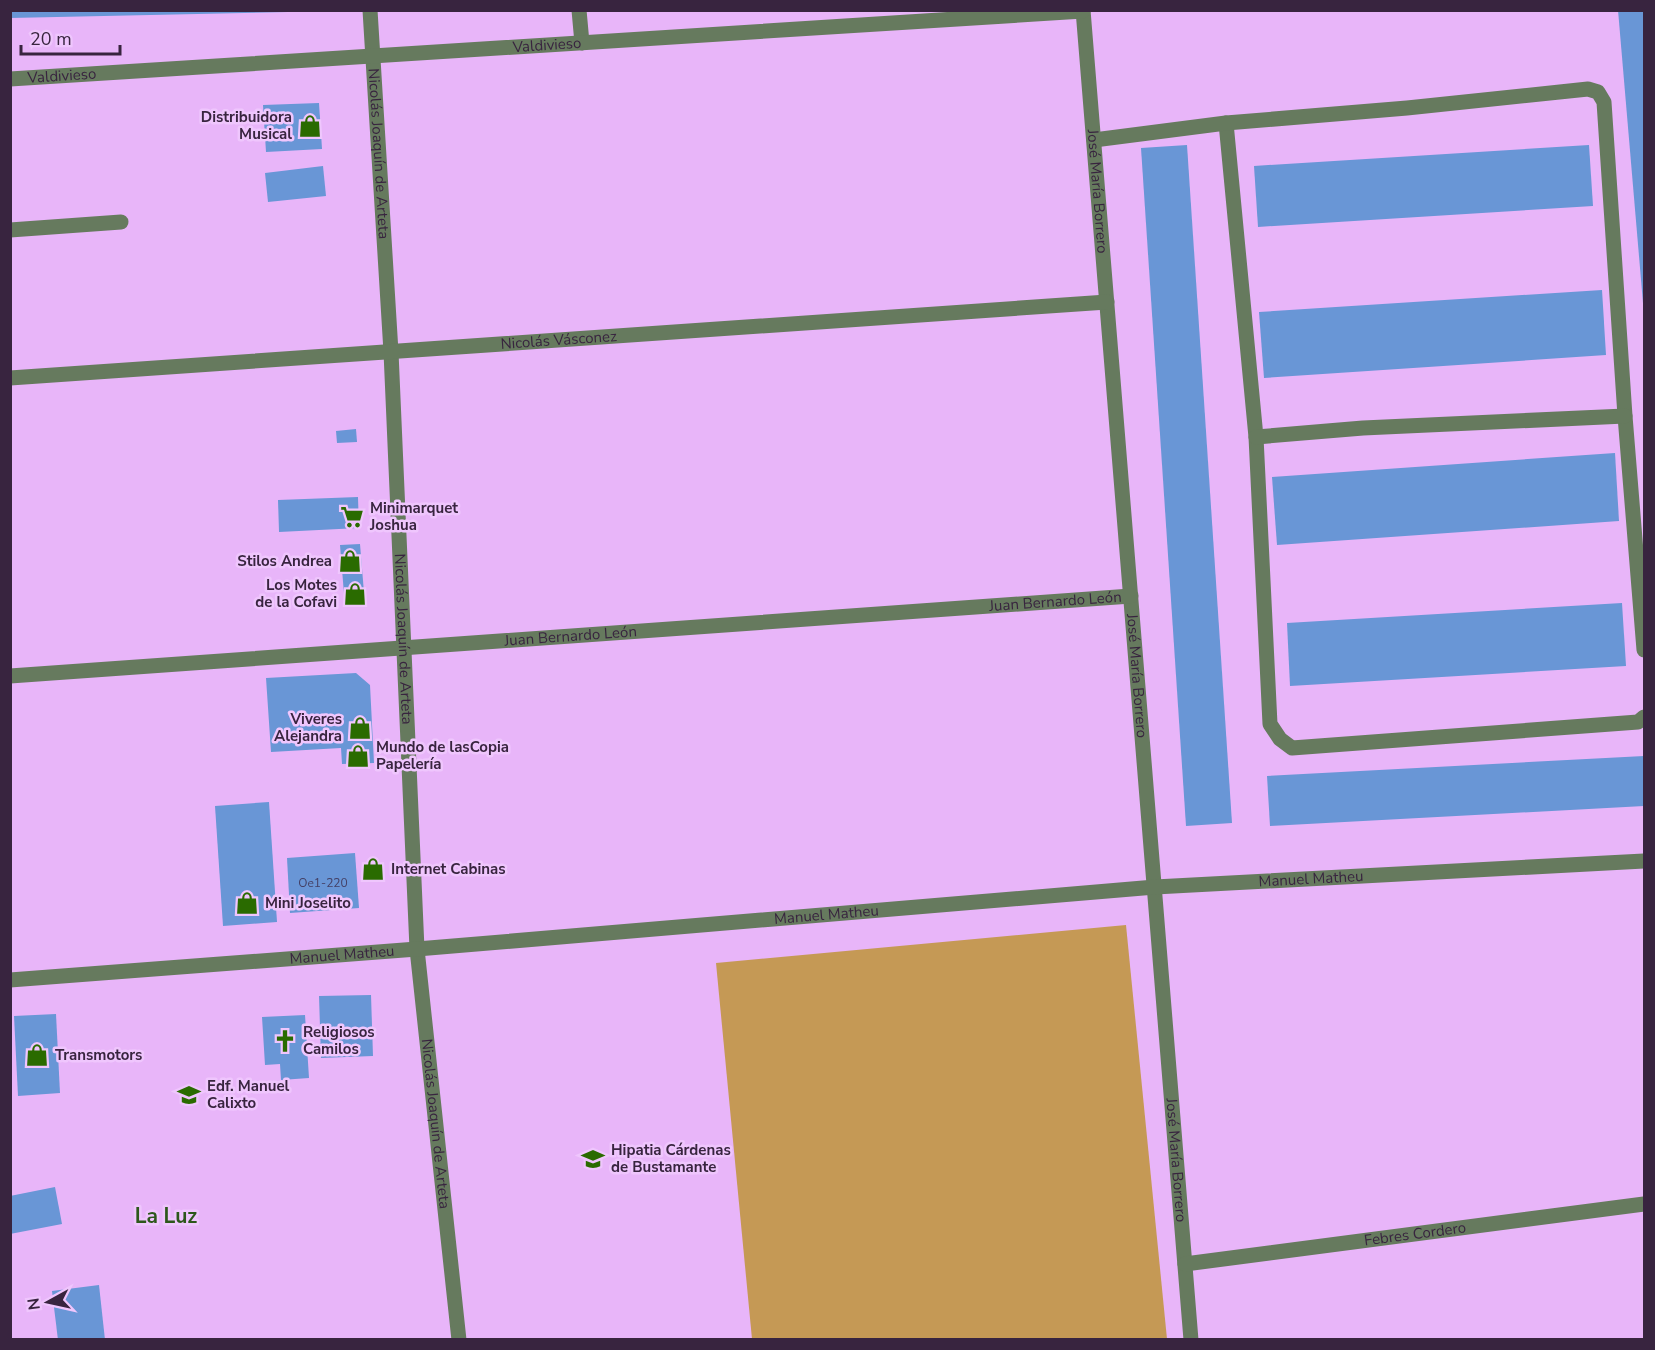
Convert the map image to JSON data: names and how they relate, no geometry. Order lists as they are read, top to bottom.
{
  "streets": {
    "street": [
      "Valdivieso",
      "Nicolás Joaquín de Arteta",
      "José María Borrero",
      "Nicolás Vásconez",
      "Juan Bernardo León",
      "Manuel Matheu",
      "Febres Cordero"
    ]
  },
  "crossings": [
    ["Valdivieso", "Nicolás Joaquín de Arteta"],
    ["Valdivieso", "José María Borrero"],
    ["Nicolás Joaquín de Arteta", "Nicolás Vásconez"],
    ["Nicolás Joaquín de Arteta", "Juan Bernardo León"],
    ["Nicolás Joaquín de Arteta", "Manuel Matheu"],
    ["José María Borrero", "Nicolás Vásconez"],
    ["José María Borrero", "Juan Bernardo León"],
    ["José María Borrero", "Manuel Matheu"],
    ["José María Borrero", "Febres Cordero"]
  ],
  "districts": ["La Luz"],
  "places": {
    "shop": [
      "Distribuidora Musical",
      "Stilos Andrea",
      "Los Motes de la Cofavi",
      "Viveres Alejandra",
      "Mundo de lasCopia Papelería",
      "Internet Cabinas",
      "Mini Joselito",
      "Transmotors"
    ],
    "supermarket": ["Minimarquet Joshua"],
    "church": ["Religiosos Camilos"],
    "school or university": ["Edf. Manuel Calixto", "Hipatia Cárdenas de Bustamante"]
  },
  "house_numbers": ["Oe1-220"],
  "scale_bar": "20 m",
  "north": "left"
}
